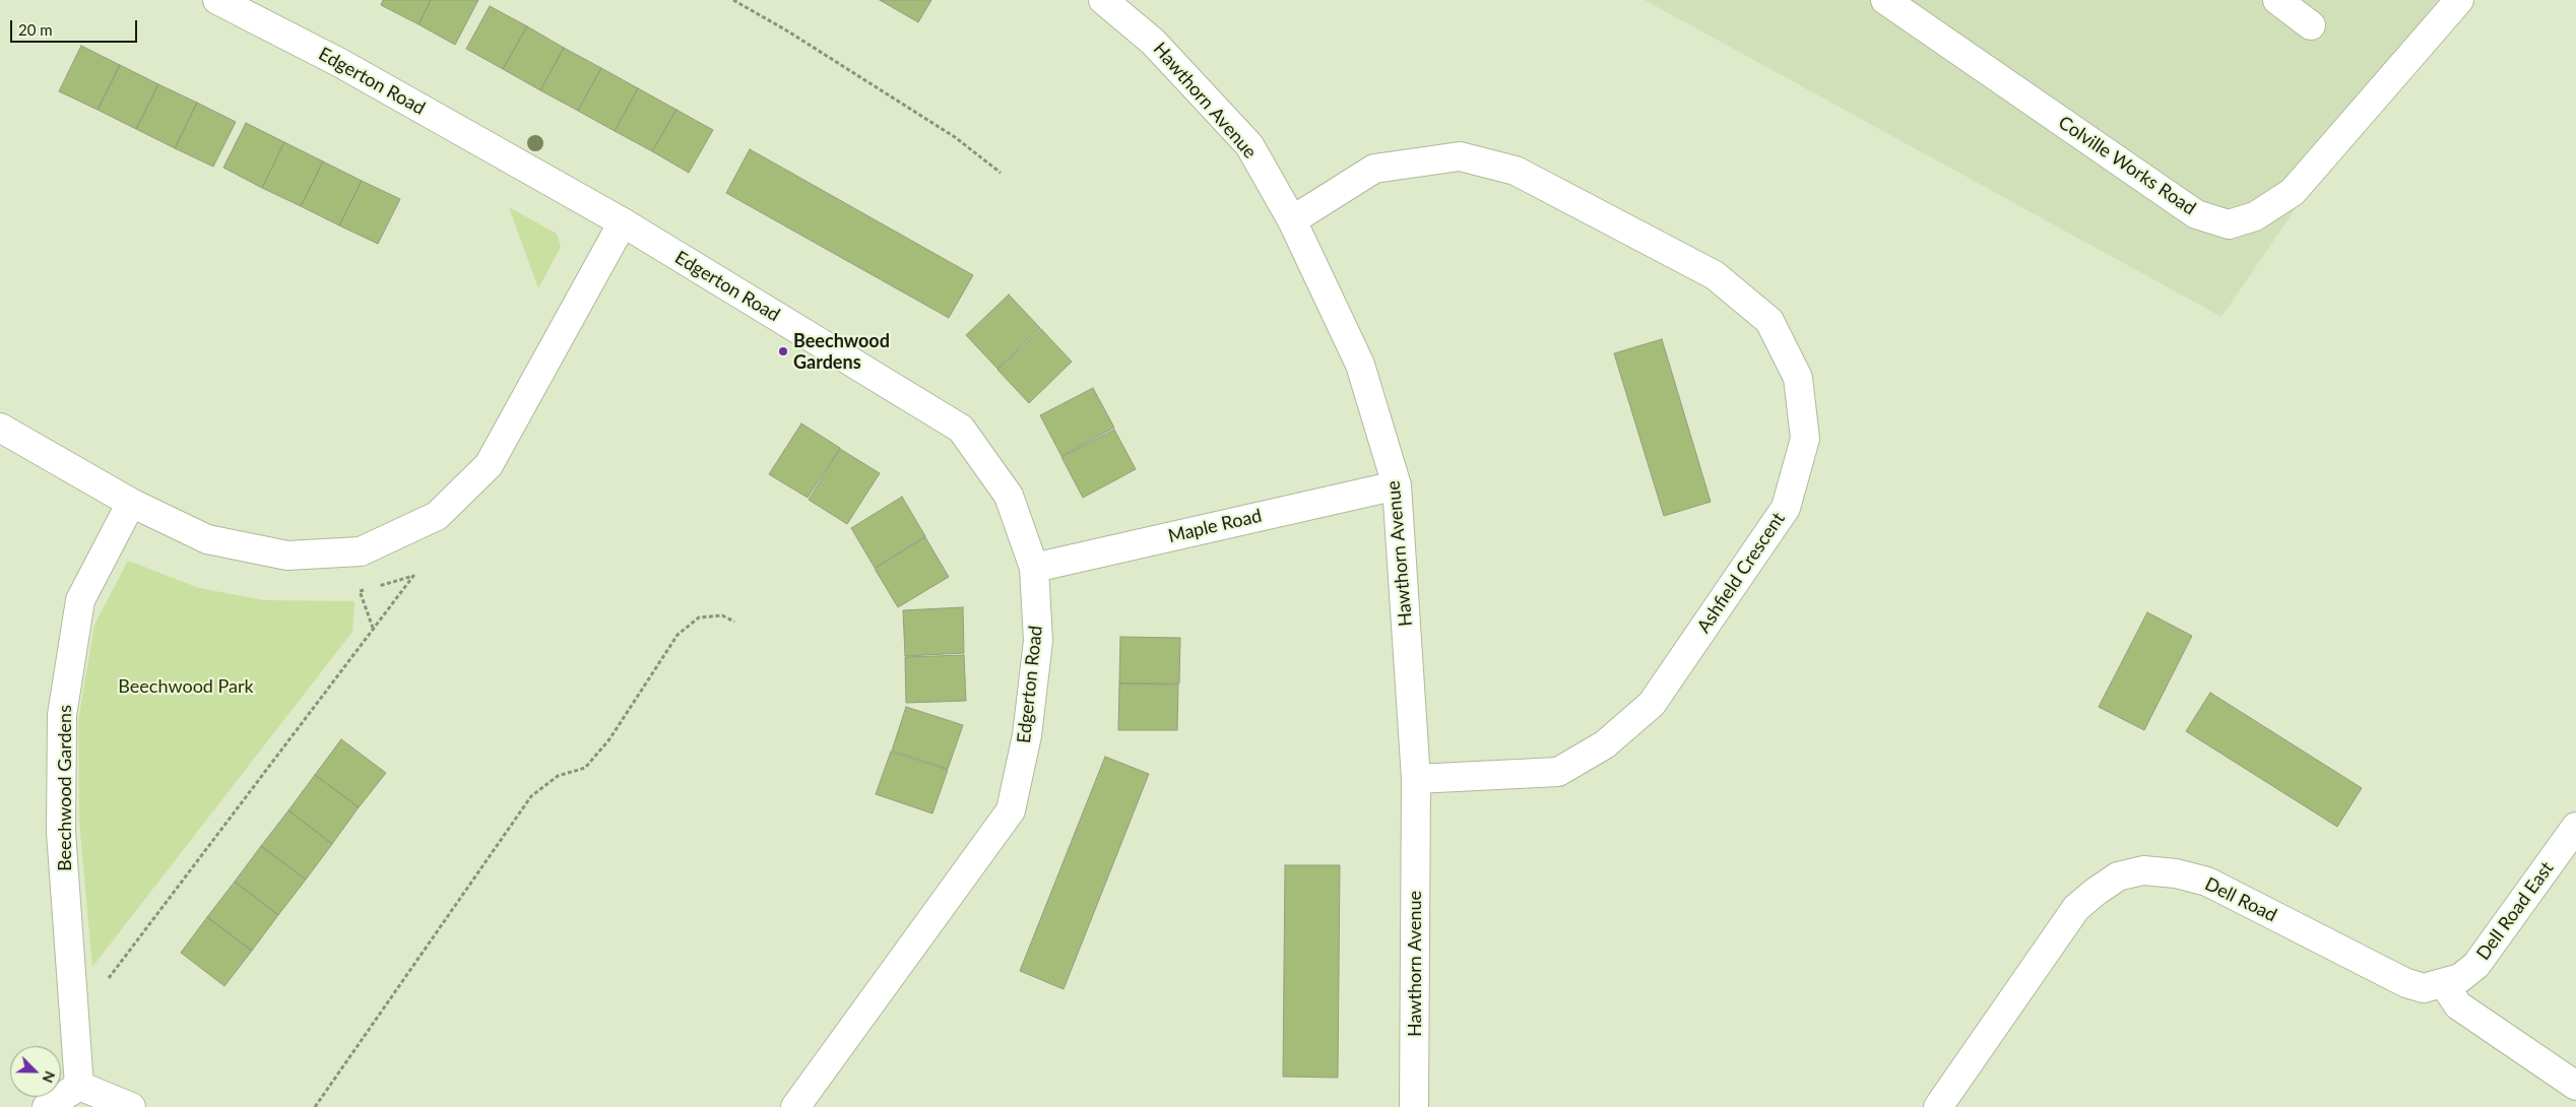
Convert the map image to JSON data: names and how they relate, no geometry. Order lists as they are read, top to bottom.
{
  "streets": {
    "street": [
      "Edgerton Road",
      "Hawthorn Avenue",
      "Colville Works Road",
      "Maple Road",
      "Ashfield Crescent",
      "Beechwood Gardens",
      "Dell Road",
      "Dell Road East"
    ]
  },
  "crossings": [
    ["Edgerton Road", "Maple Road"],
    ["Hawthorn Avenue", "Maple Road"],
    ["Hawthorn Avenue", "Ashfield Crescent"],
    ["Dell Road", "Dell Road East"]
  ],
  "parks": ["Beechwood Park"],
  "places": ["Beechwood Gardens"],
  "scale_bar": "20 m",
  "north": "bottom right"
}
